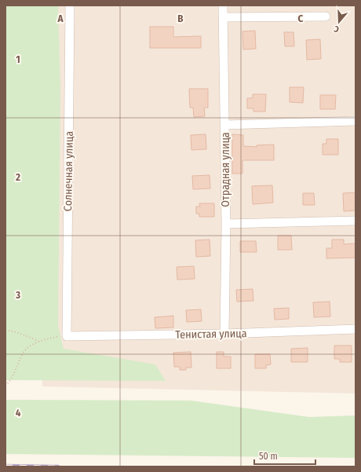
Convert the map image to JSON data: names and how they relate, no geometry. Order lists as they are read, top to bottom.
{
  "streets": {
    "street": ["Отрадная улица", "Солнечная улица", "Тенистая улица"]
  },
  "crossings": [
    ["Отрадная улица", "Тенистая улица"],
    ["Солнечная улица", "Тенистая улица"]
  ],
  "scale_bar": "50 m",
  "north": "bottom",
  "grid": {
    "columns": ["A", "B", "C"],
    "rows": [
      "1",
      "2",
      "3",
      "4"
    ]
  }
}
